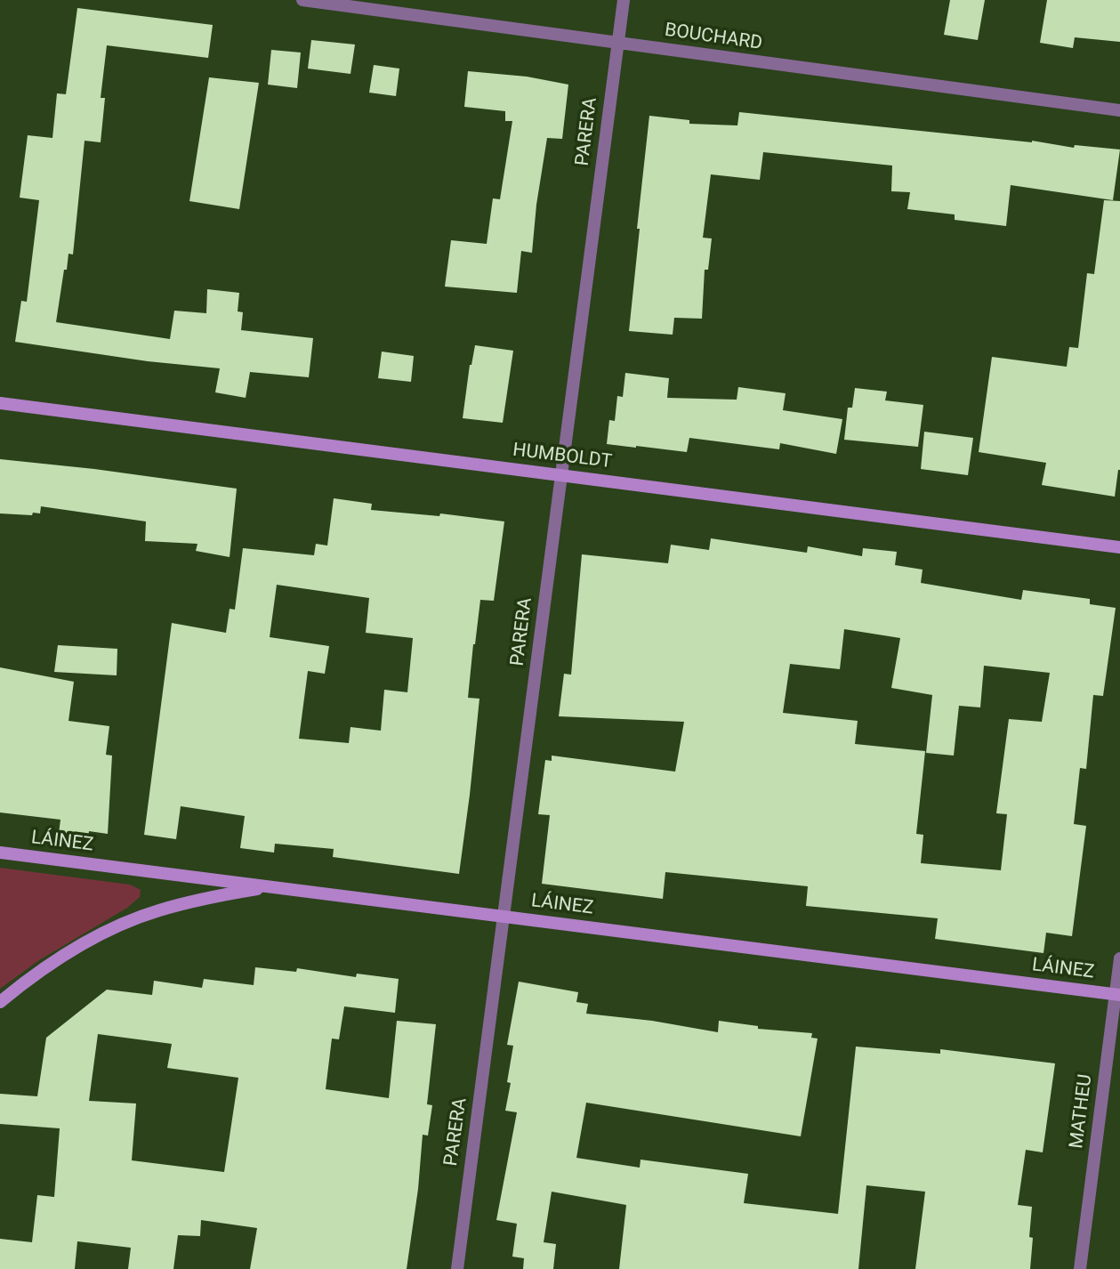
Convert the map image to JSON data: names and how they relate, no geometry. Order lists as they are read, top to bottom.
{
  "streets": {
    "main road": ["HUMBOLDT", "LÁINEZ"],
    "street": ["BOUCHARD", "PARERA", "MATHEU"]
  },
  "crossings": [
    ["BOUCHARD", "PARERA"],
    ["PARERA", "HUMBOLDT"],
    ["PARERA", "LÁINEZ"],
    ["LÁINEZ", "MATHEU"]
  ]
}
